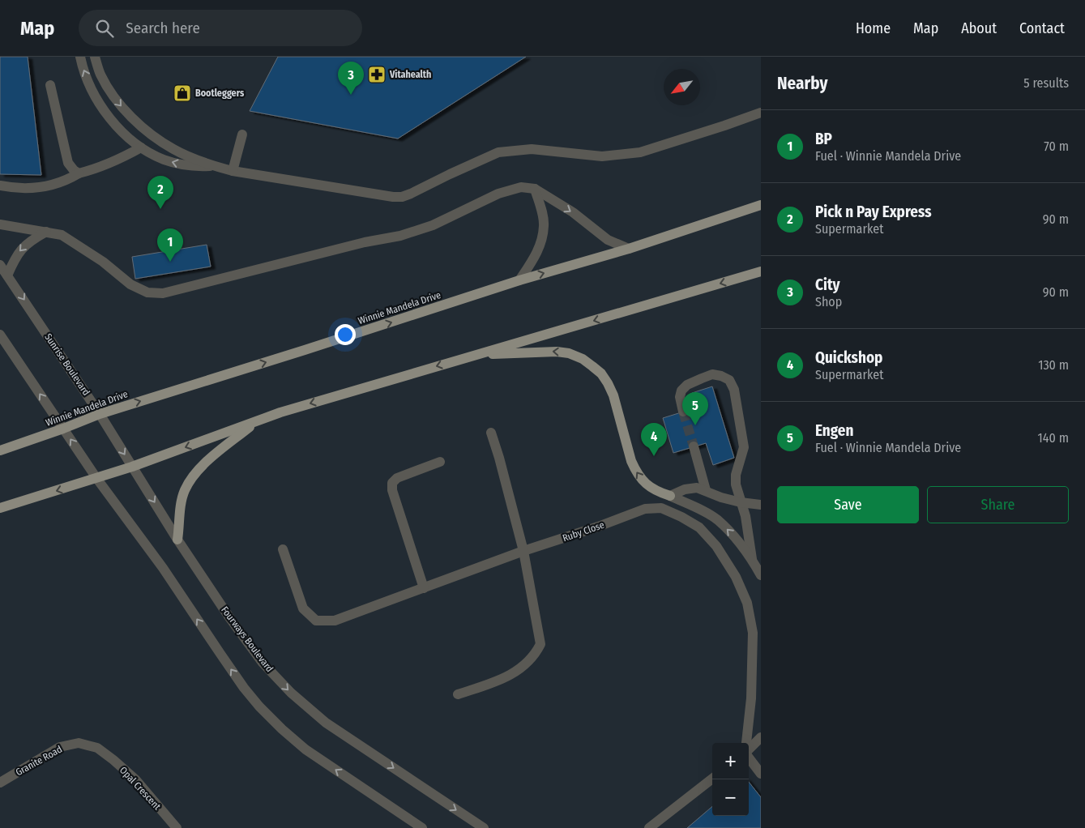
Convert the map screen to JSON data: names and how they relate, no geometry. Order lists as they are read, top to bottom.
{
  "streets": {
    "main road": ["Winnie Mandela Drive"],
    "street": [
      "Sunrise Boulevard",
      "Ruby Close",
      "Fourways Boulevard",
      "Granite Road",
      "Opal Crescent"
    ]
  },
  "crossings": [
    ["Winnie Mandela Drive", "Sunrise Boulevard"],
    ["Sunrise Boulevard", "Fourways Boulevard"],
    ["Granite Road", "Opal Crescent"]
  ],
  "places": {
    "pharmacy": ["Vitahealth"],
    "shop": ["Bootleggers"]
  },
  "north": "bottom left",
  "page": {
    "header": "Map",
    "search": "Search here",
    "nav": [
      "Home",
      "Map",
      "About",
      "Contact"
    ],
    "heading": ["Nearby", "5 results"],
    "pins": [
      "3",
      "2",
      "1",
      "5",
      "4"
    ],
    "list": [
      {
        "mark": "1",
        "name": "BP",
        "note": "Fuel · Winnie Mandela Drive",
        "value": "70 m"
      },
      {
        "mark": "2",
        "name": "Pick n Pay Express",
        "note": "Supermarket",
        "value": "90 m"
      },
      {
        "mark": "3",
        "name": "City",
        "note": "Shop",
        "value": "90 m"
      },
      {
        "mark": "4",
        "name": "Quickshop",
        "note": "Supermarket",
        "value": "130 m"
      },
      {
        "mark": "5",
        "name": "Engen",
        "note": "Fuel · Winnie Mandela Drive",
        "value": "140 m"
      }
    ],
    "buttons": ["Save", "Share"],
    "map_buttons": ["+", "−"]
  }
}
